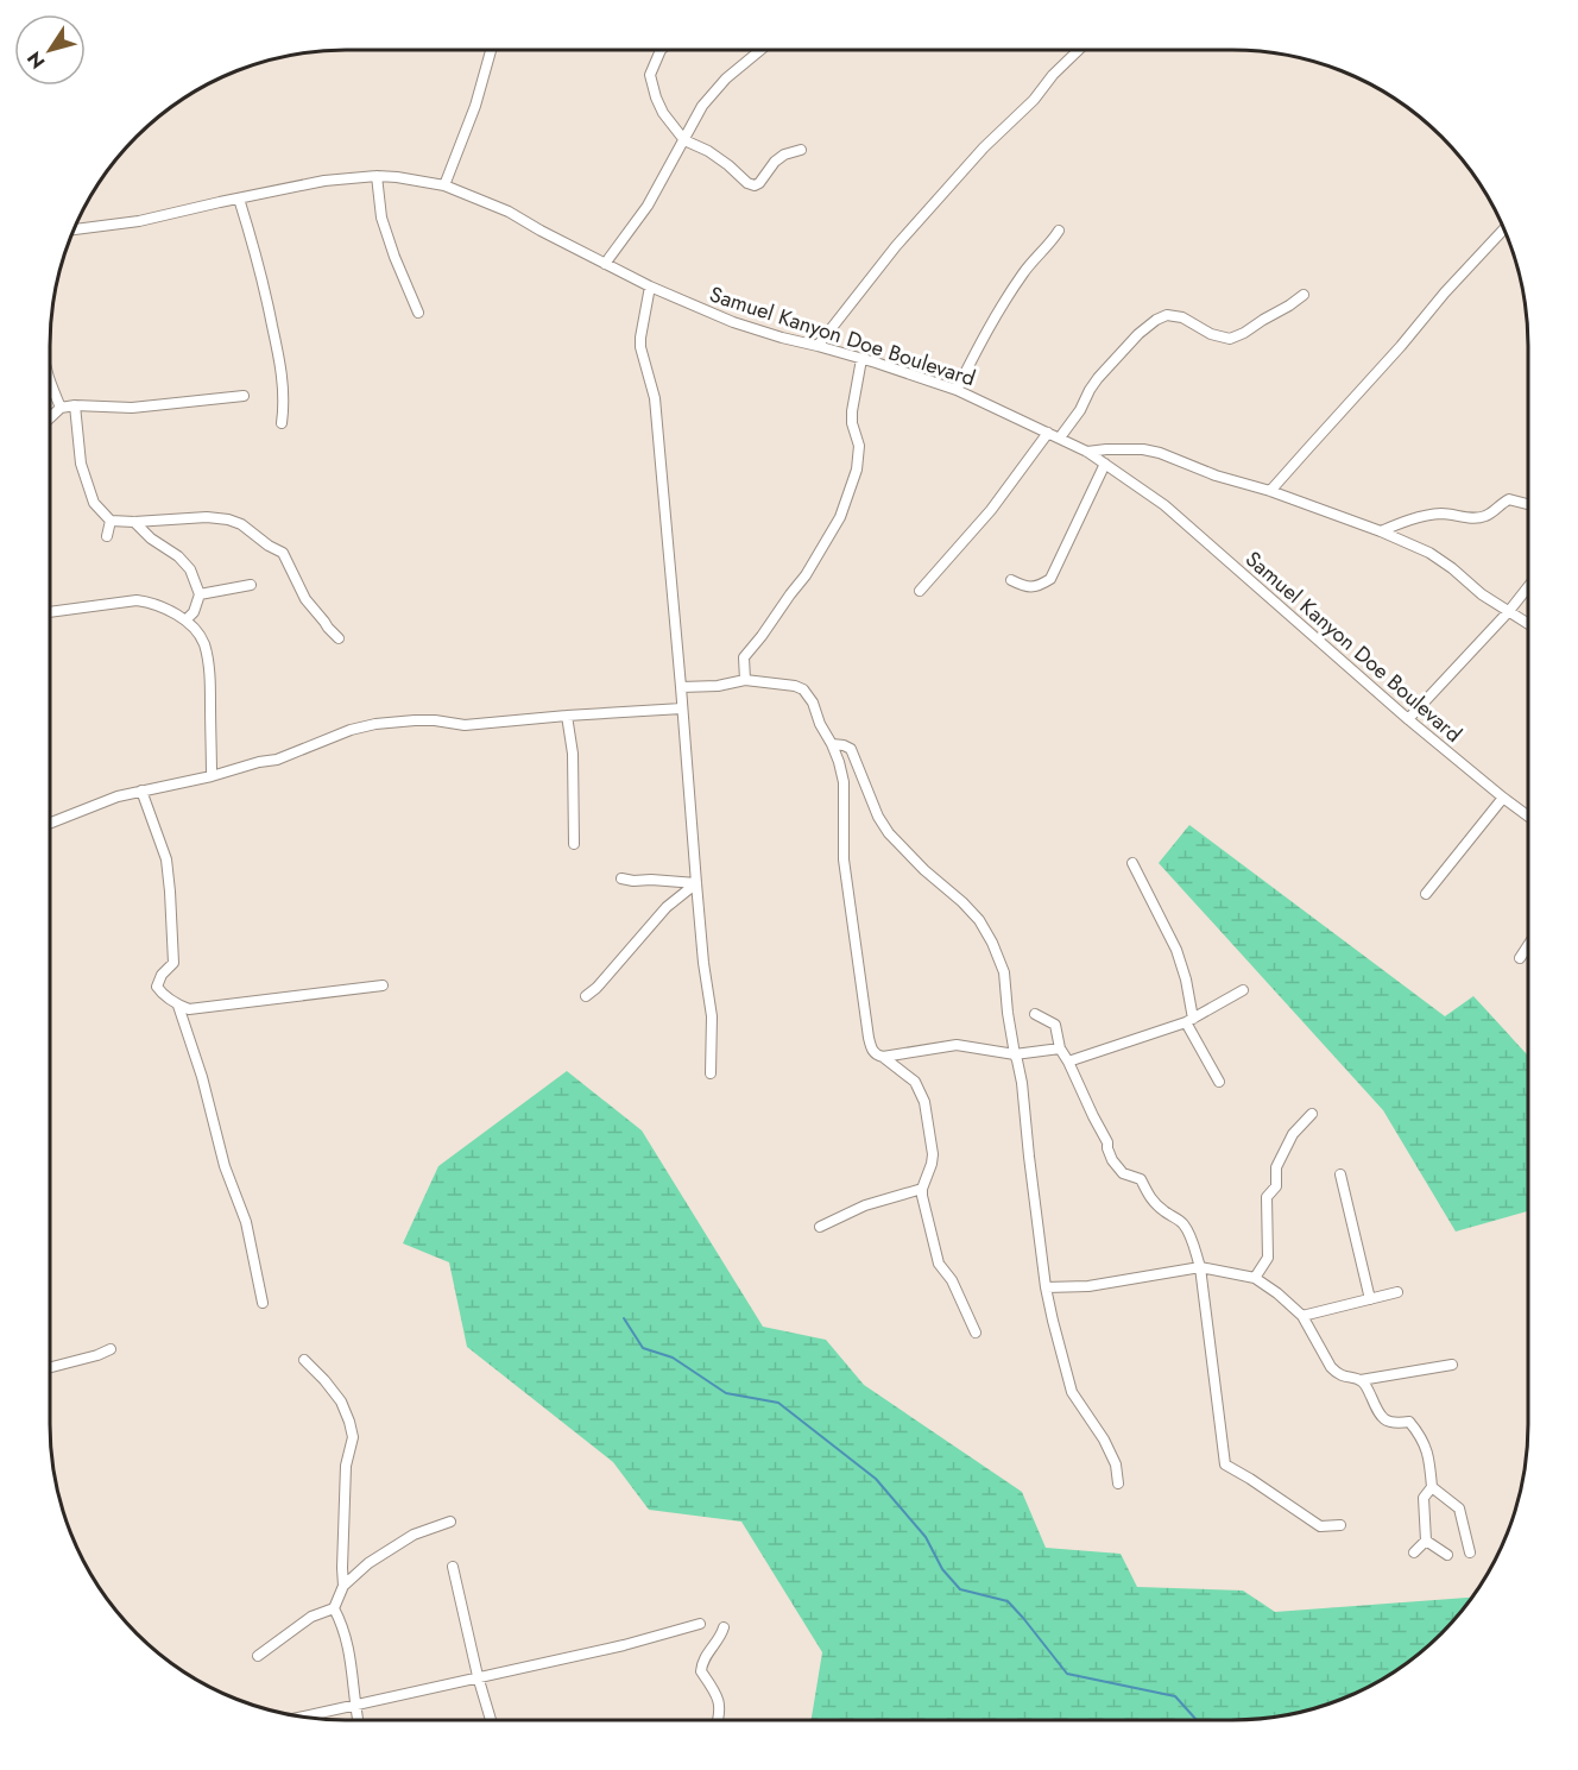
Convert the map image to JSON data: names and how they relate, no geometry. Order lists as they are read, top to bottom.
{
  "streets": {
    "street": ["Samuel Kanyon Doe Boulevard"]
  },
  "north": "bottom left"
}
